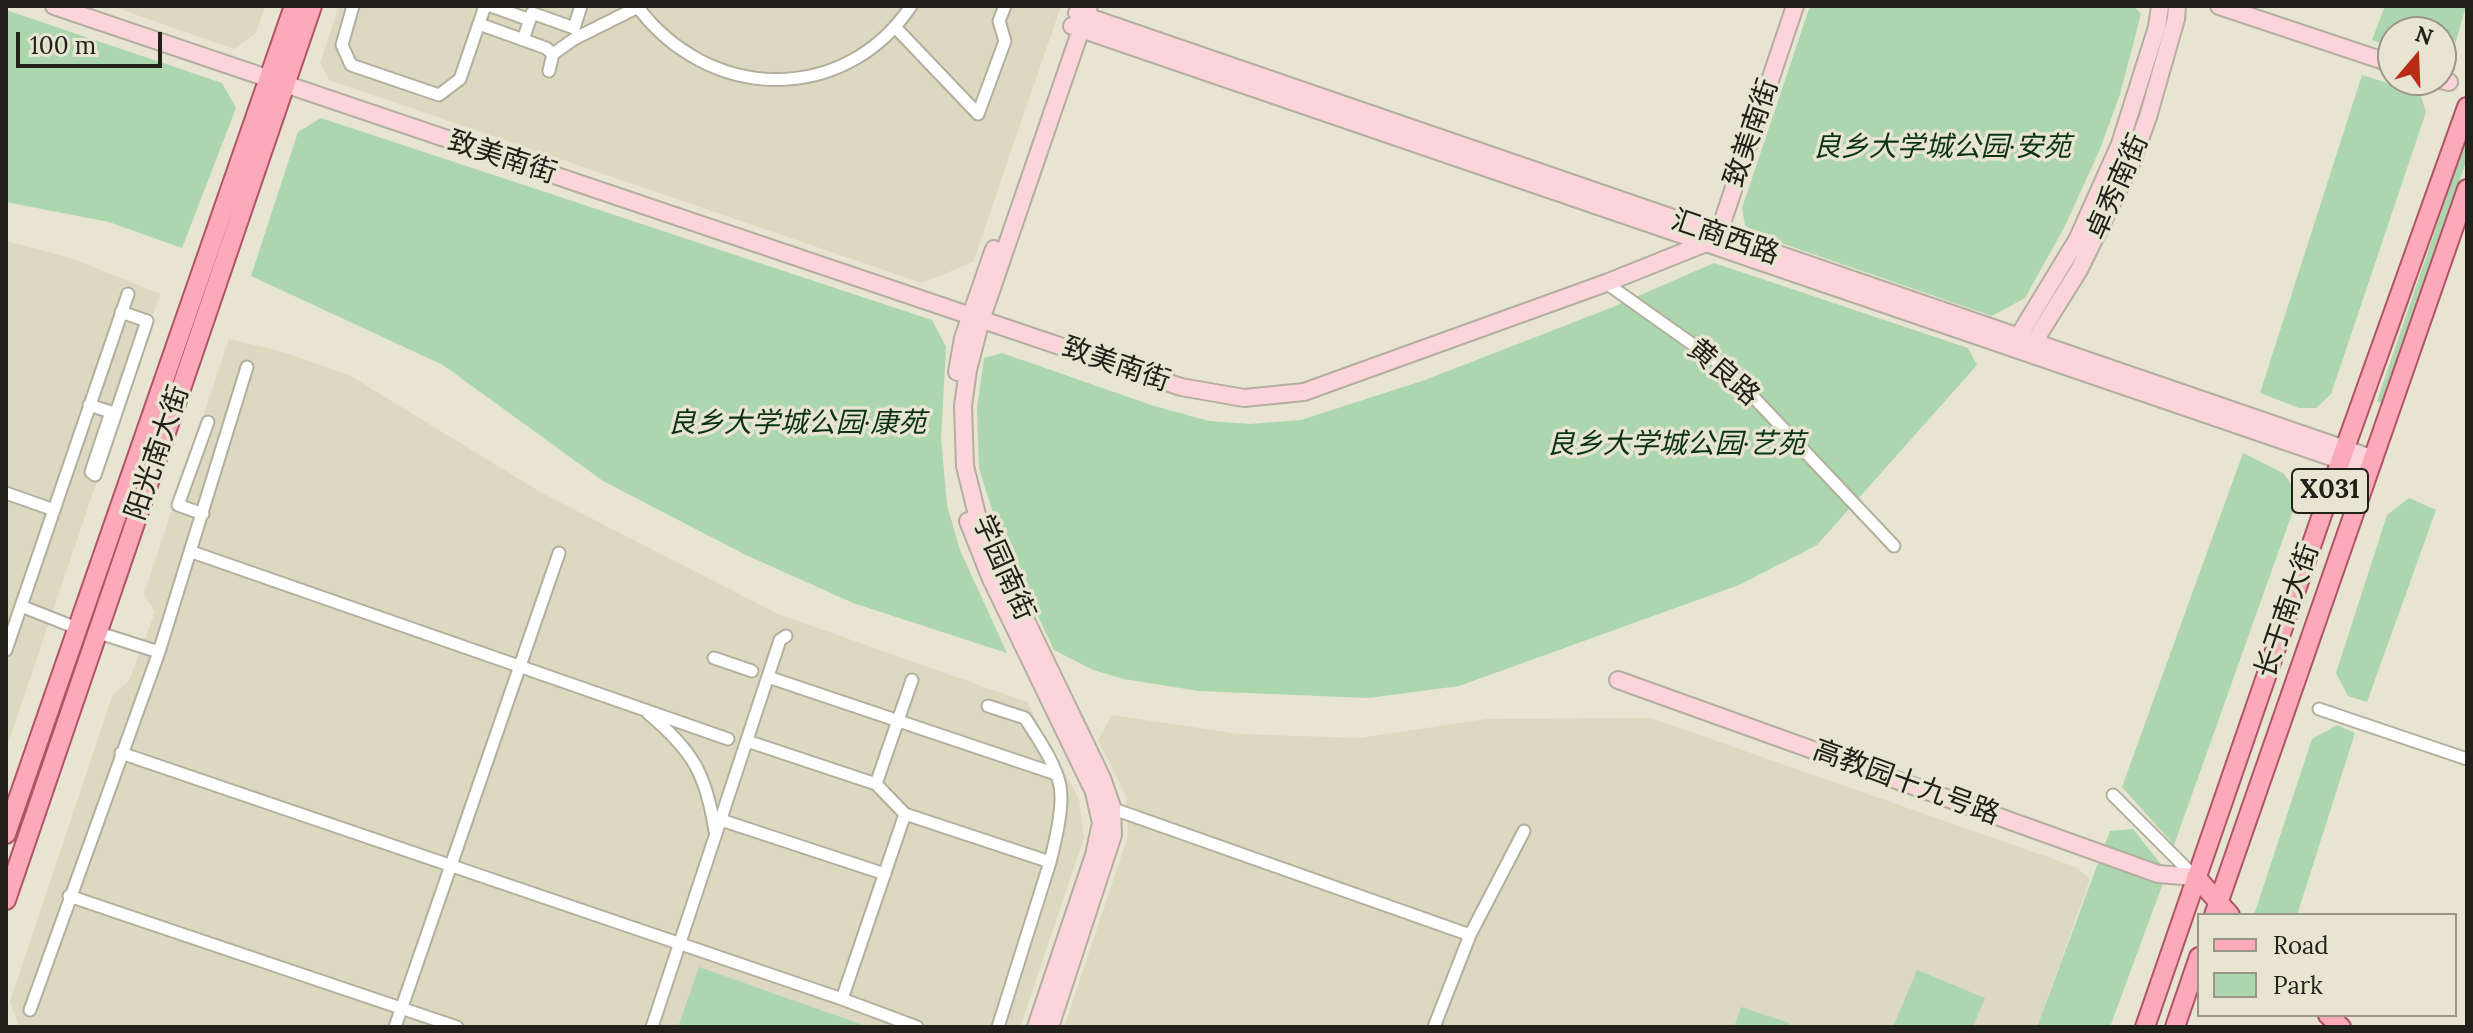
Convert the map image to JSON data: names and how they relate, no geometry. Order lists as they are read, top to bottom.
{
  "streets": {
    "main road": ["阳光南大街", "X031", "长于南大街"],
    "street": [
      "致美南街",
      "卓秀南街",
      "汇商西路",
      "黄良路",
      "学园南街",
      "高教园十九号路"
    ]
  },
  "crossings": [
    ["致美南街", "汇商西路"],
    ["致美南街", "黄良路"],
    ["致美南街", "阳光南大街"],
    ["致美南街", "学园南街"],
    ["卓秀南街", "汇商西路"],
    ["汇商西路", "学园南街"],
    ["汇商西路", "长于南大街"],
    ["长于南大街", "高教园十九号路"]
  ],
  "parks": ["良乡大学城公园·安苑", "良乡大学城公园·康苑", "良乡大学城公园·艺苑"],
  "legend": ["Road", "Park"],
  "scale_bar": "100 m",
  "north": "top"
}
